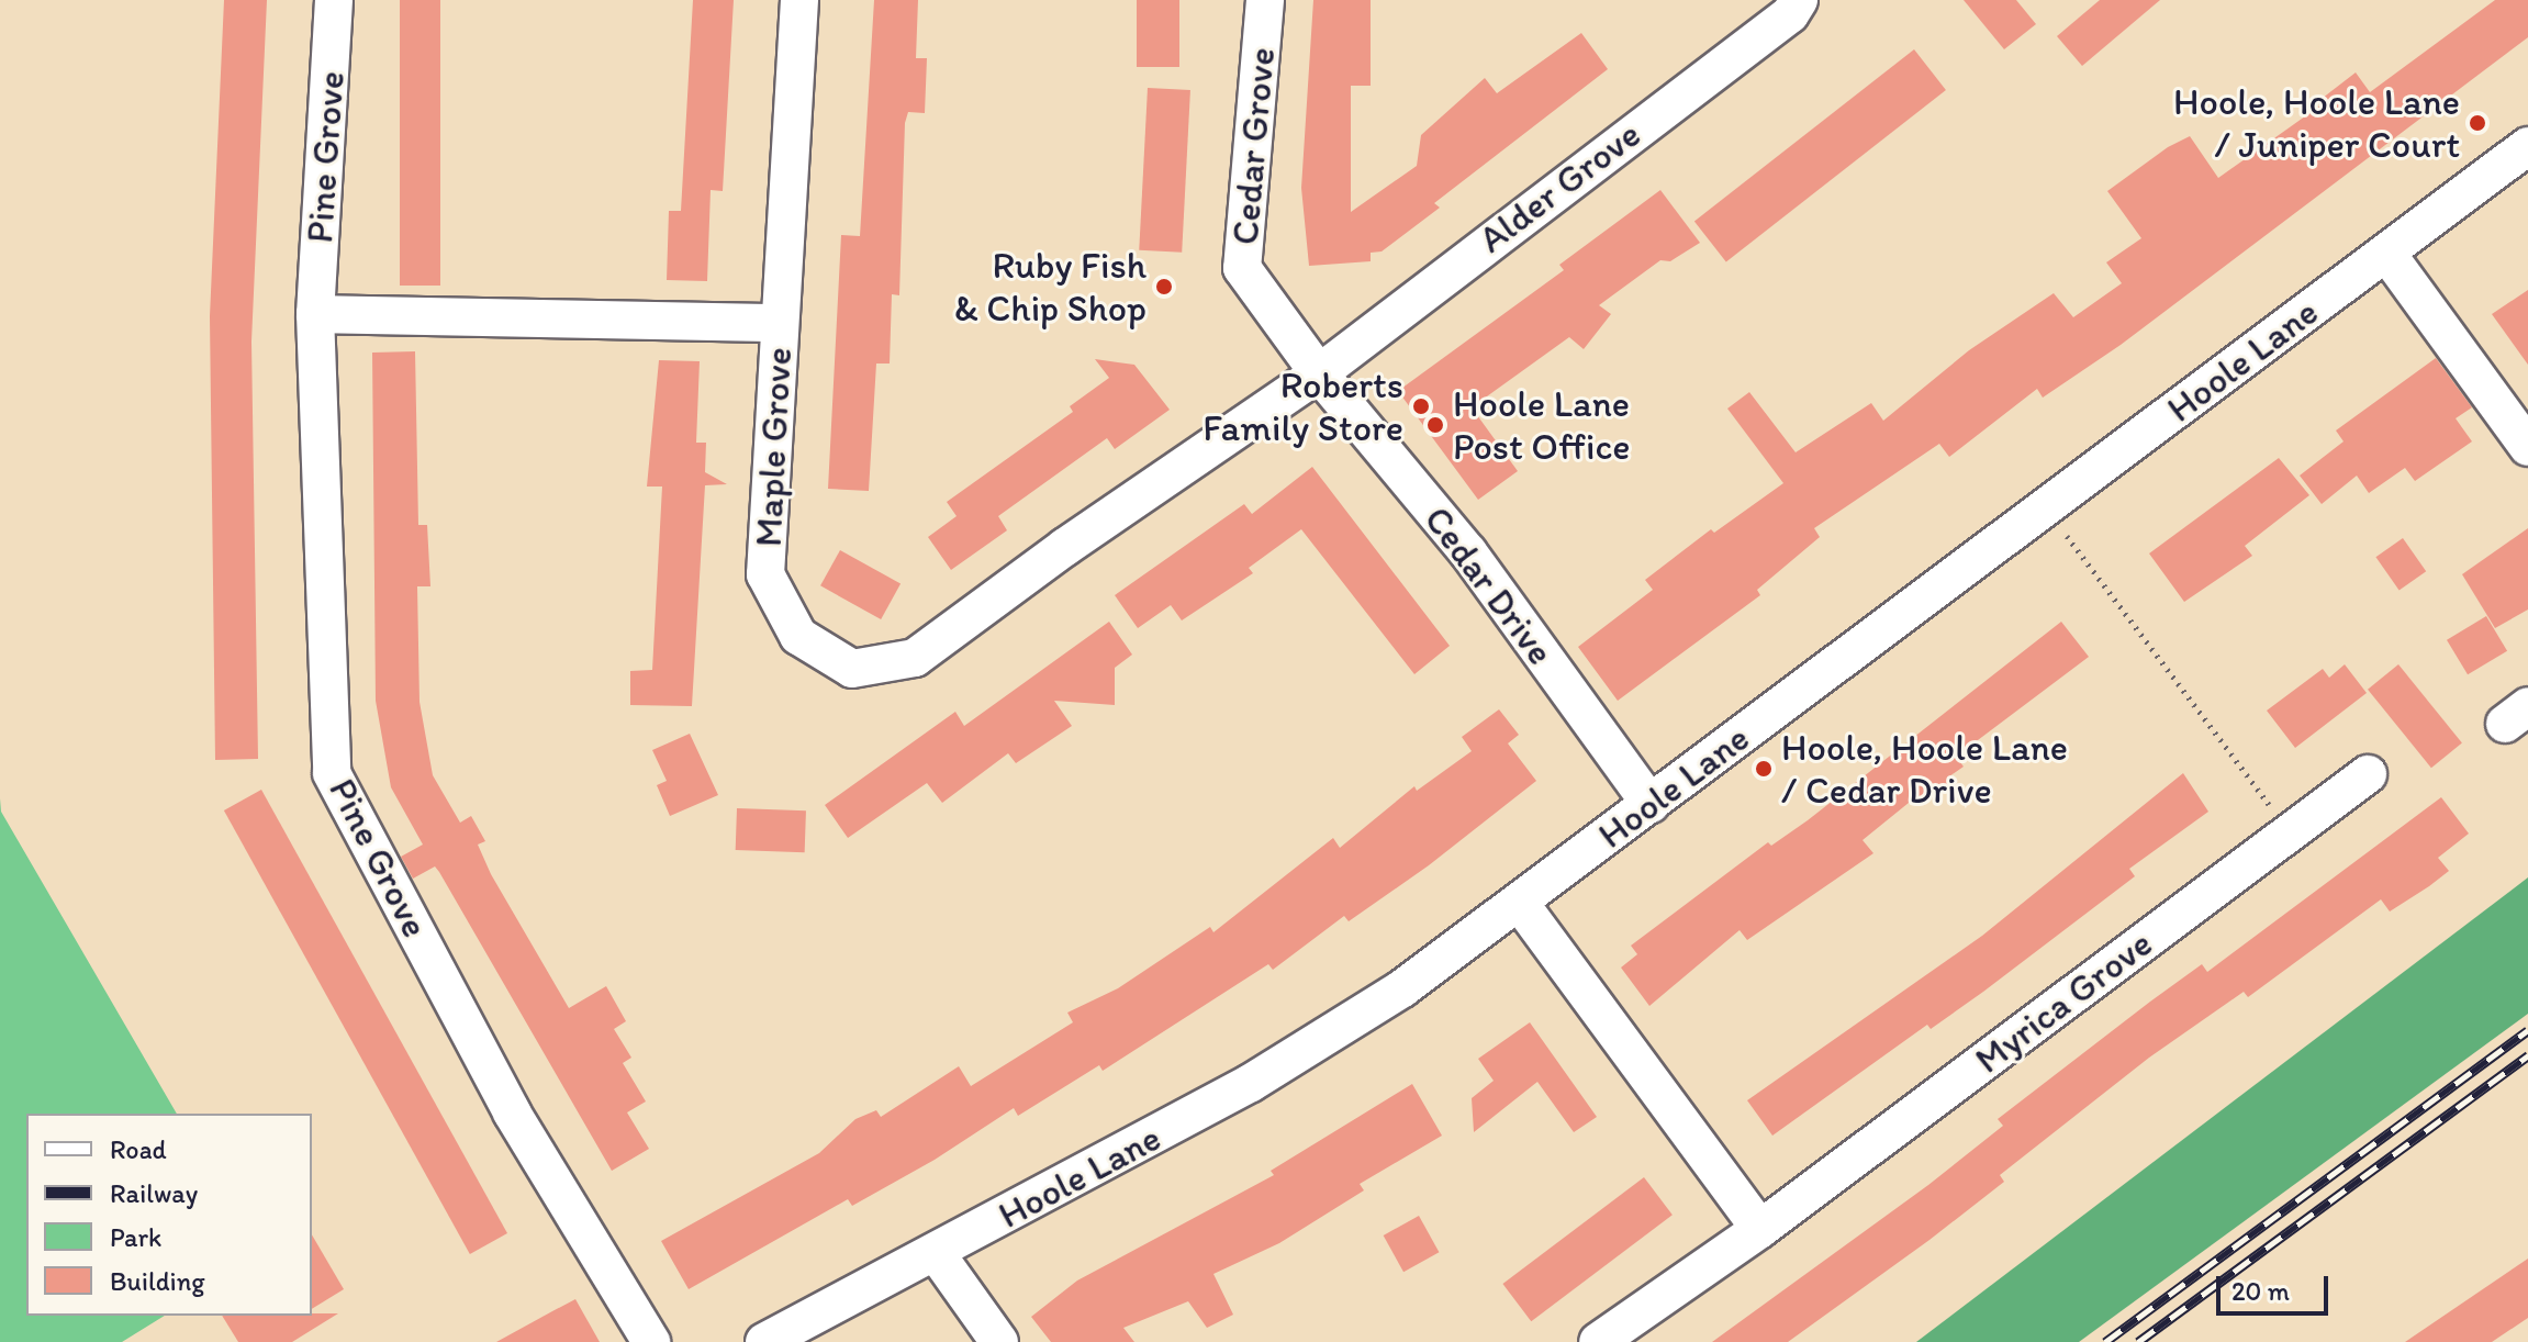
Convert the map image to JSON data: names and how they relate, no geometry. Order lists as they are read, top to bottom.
{
  "streets": {
    "street": [
      "Cedar Grove",
      "Pine Grove",
      "Alder Grove",
      "Hoole Lane",
      "Maple Grove",
      "Cedar Drive",
      "Myrica Grove"
    ]
  },
  "crossings": [
    ["Cedar Grove", "Alder Grove"],
    ["Cedar Grove", "Maple Grove"],
    ["Cedar Grove", "Cedar Drive"],
    ["Alder Grove", "Maple Grove"],
    ["Alder Grove", "Cedar Drive"],
    ["Hoole Lane", "Cedar Drive"],
    ["Maple Grove", "Cedar Drive"]
  ],
  "places": [
    "Hoole, Hoole Lane / Juniper Court",
    "Ruby Fish & Chip Shop",
    "Roberts Family Store",
    "Hoole Lane Post Office",
    "Hoole, Hoole Lane / Cedar Drive"
  ],
  "legend": [
    "Road",
    "Railway",
    "Park",
    "Building"
  ],
  "scale_bar": "20 m"
}
